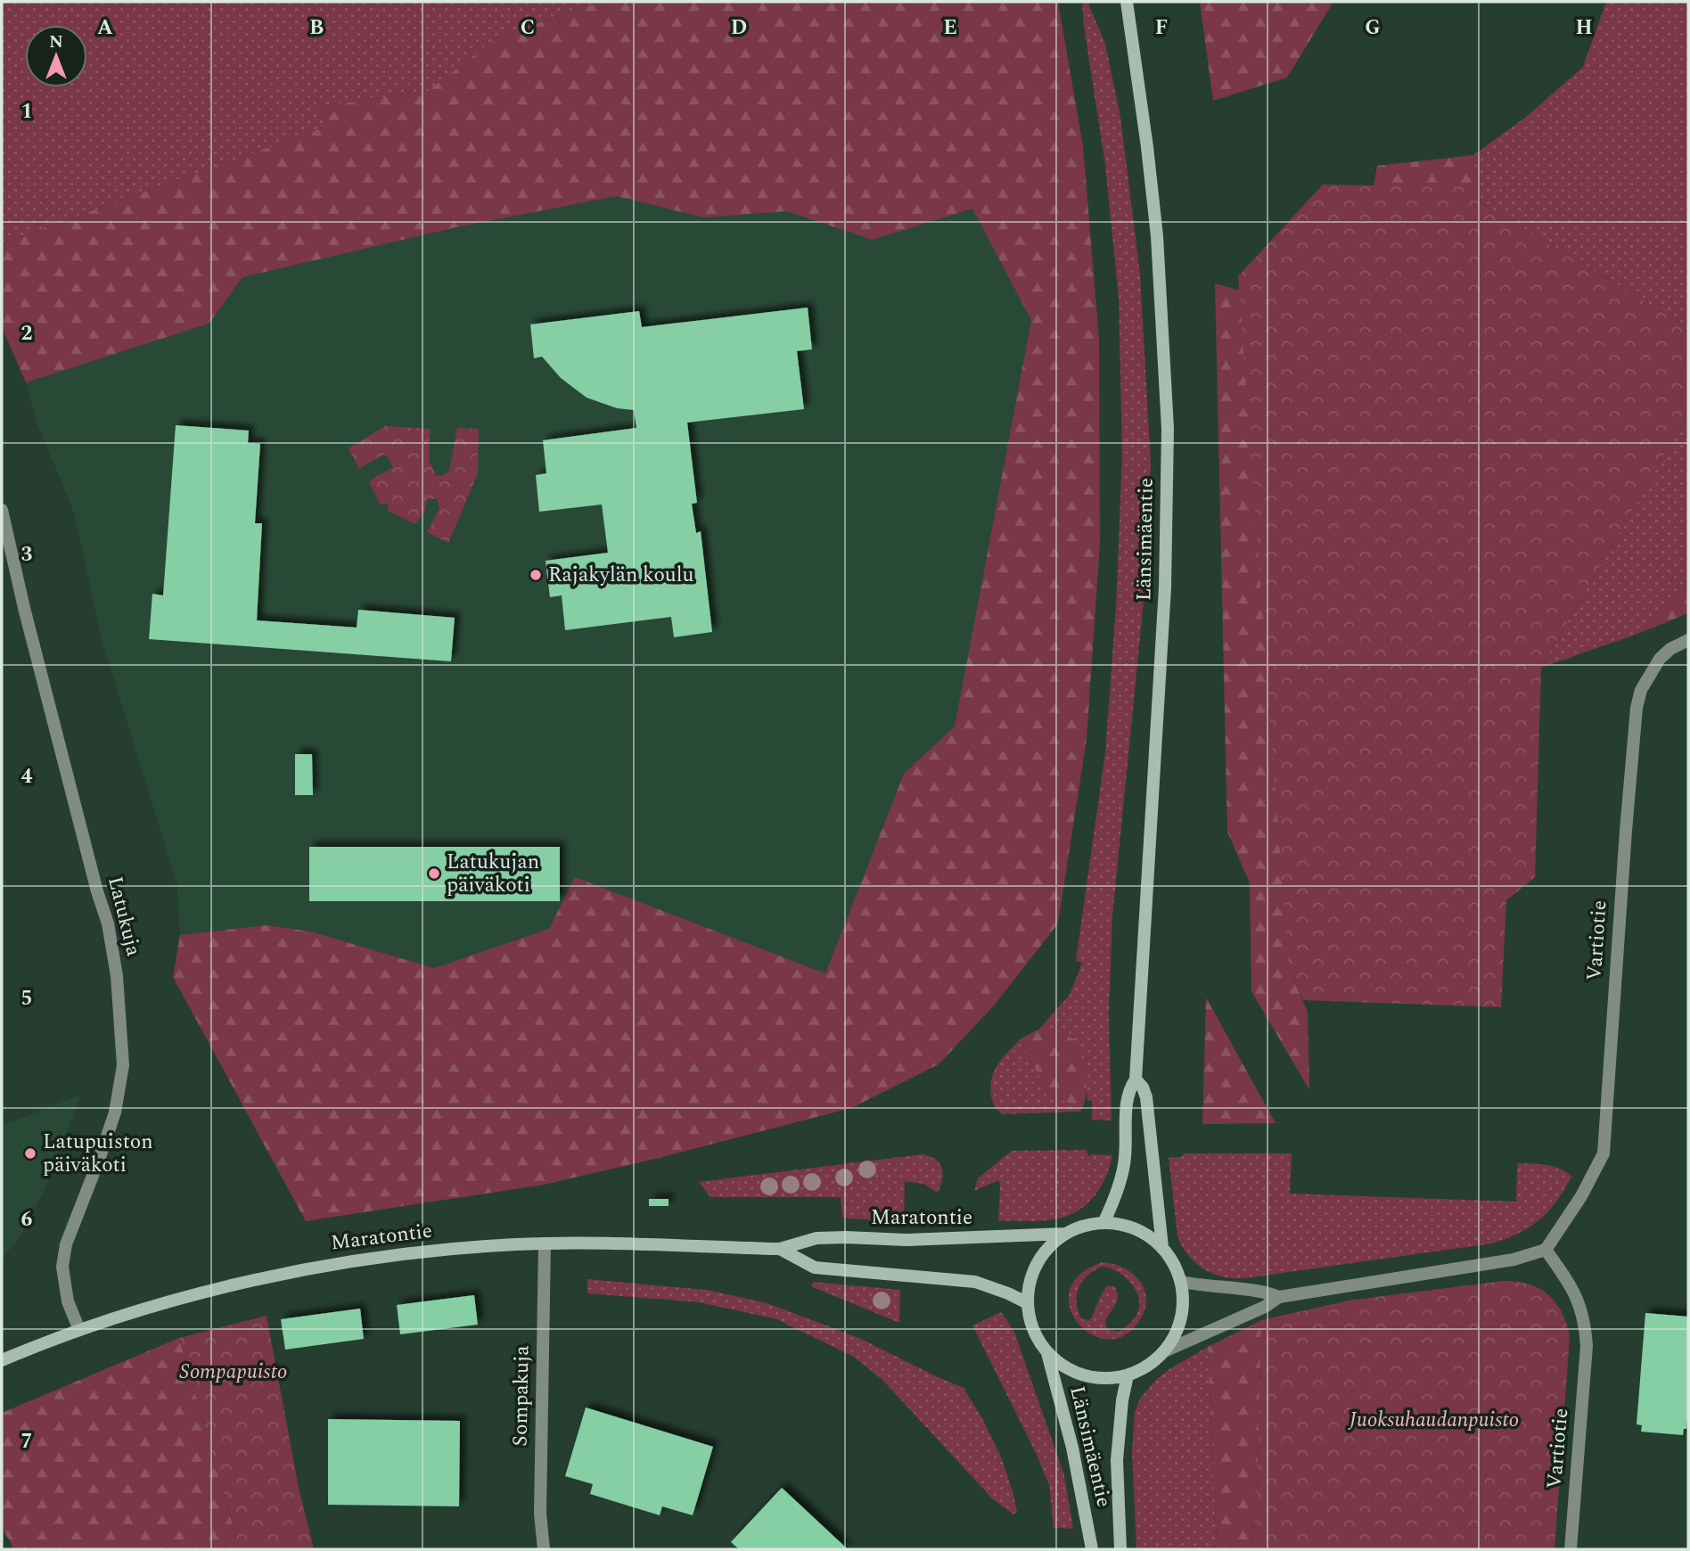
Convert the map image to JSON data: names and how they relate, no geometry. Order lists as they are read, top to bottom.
{
  "streets": {
    "main road": ["Länsimäentie", "Maratontie"],
    "street": ["Latukuja", "Vartiotie", "Sompakuja"]
  },
  "crossings": [
    ["Länsimäentie", "Maratontie"],
    ["Latukuja", "Maratontie"],
    ["Maratontie", "Sompakuja"]
  ],
  "parks": ["Sompapuisto", "Juoksuhaudanpuisto"],
  "places": ["Rajakylän koulu", "Latukujan päiväkoti", "Latupuiston päiväkoti"],
  "north": "top",
  "grid": {
    "columns": [
      "A",
      "B",
      "C",
      "D",
      "E",
      "F",
      "G",
      "H"
    ],
    "rows": [
      "1",
      "2",
      "3",
      "4",
      "5",
      "6",
      "7"
    ]
  }
}
